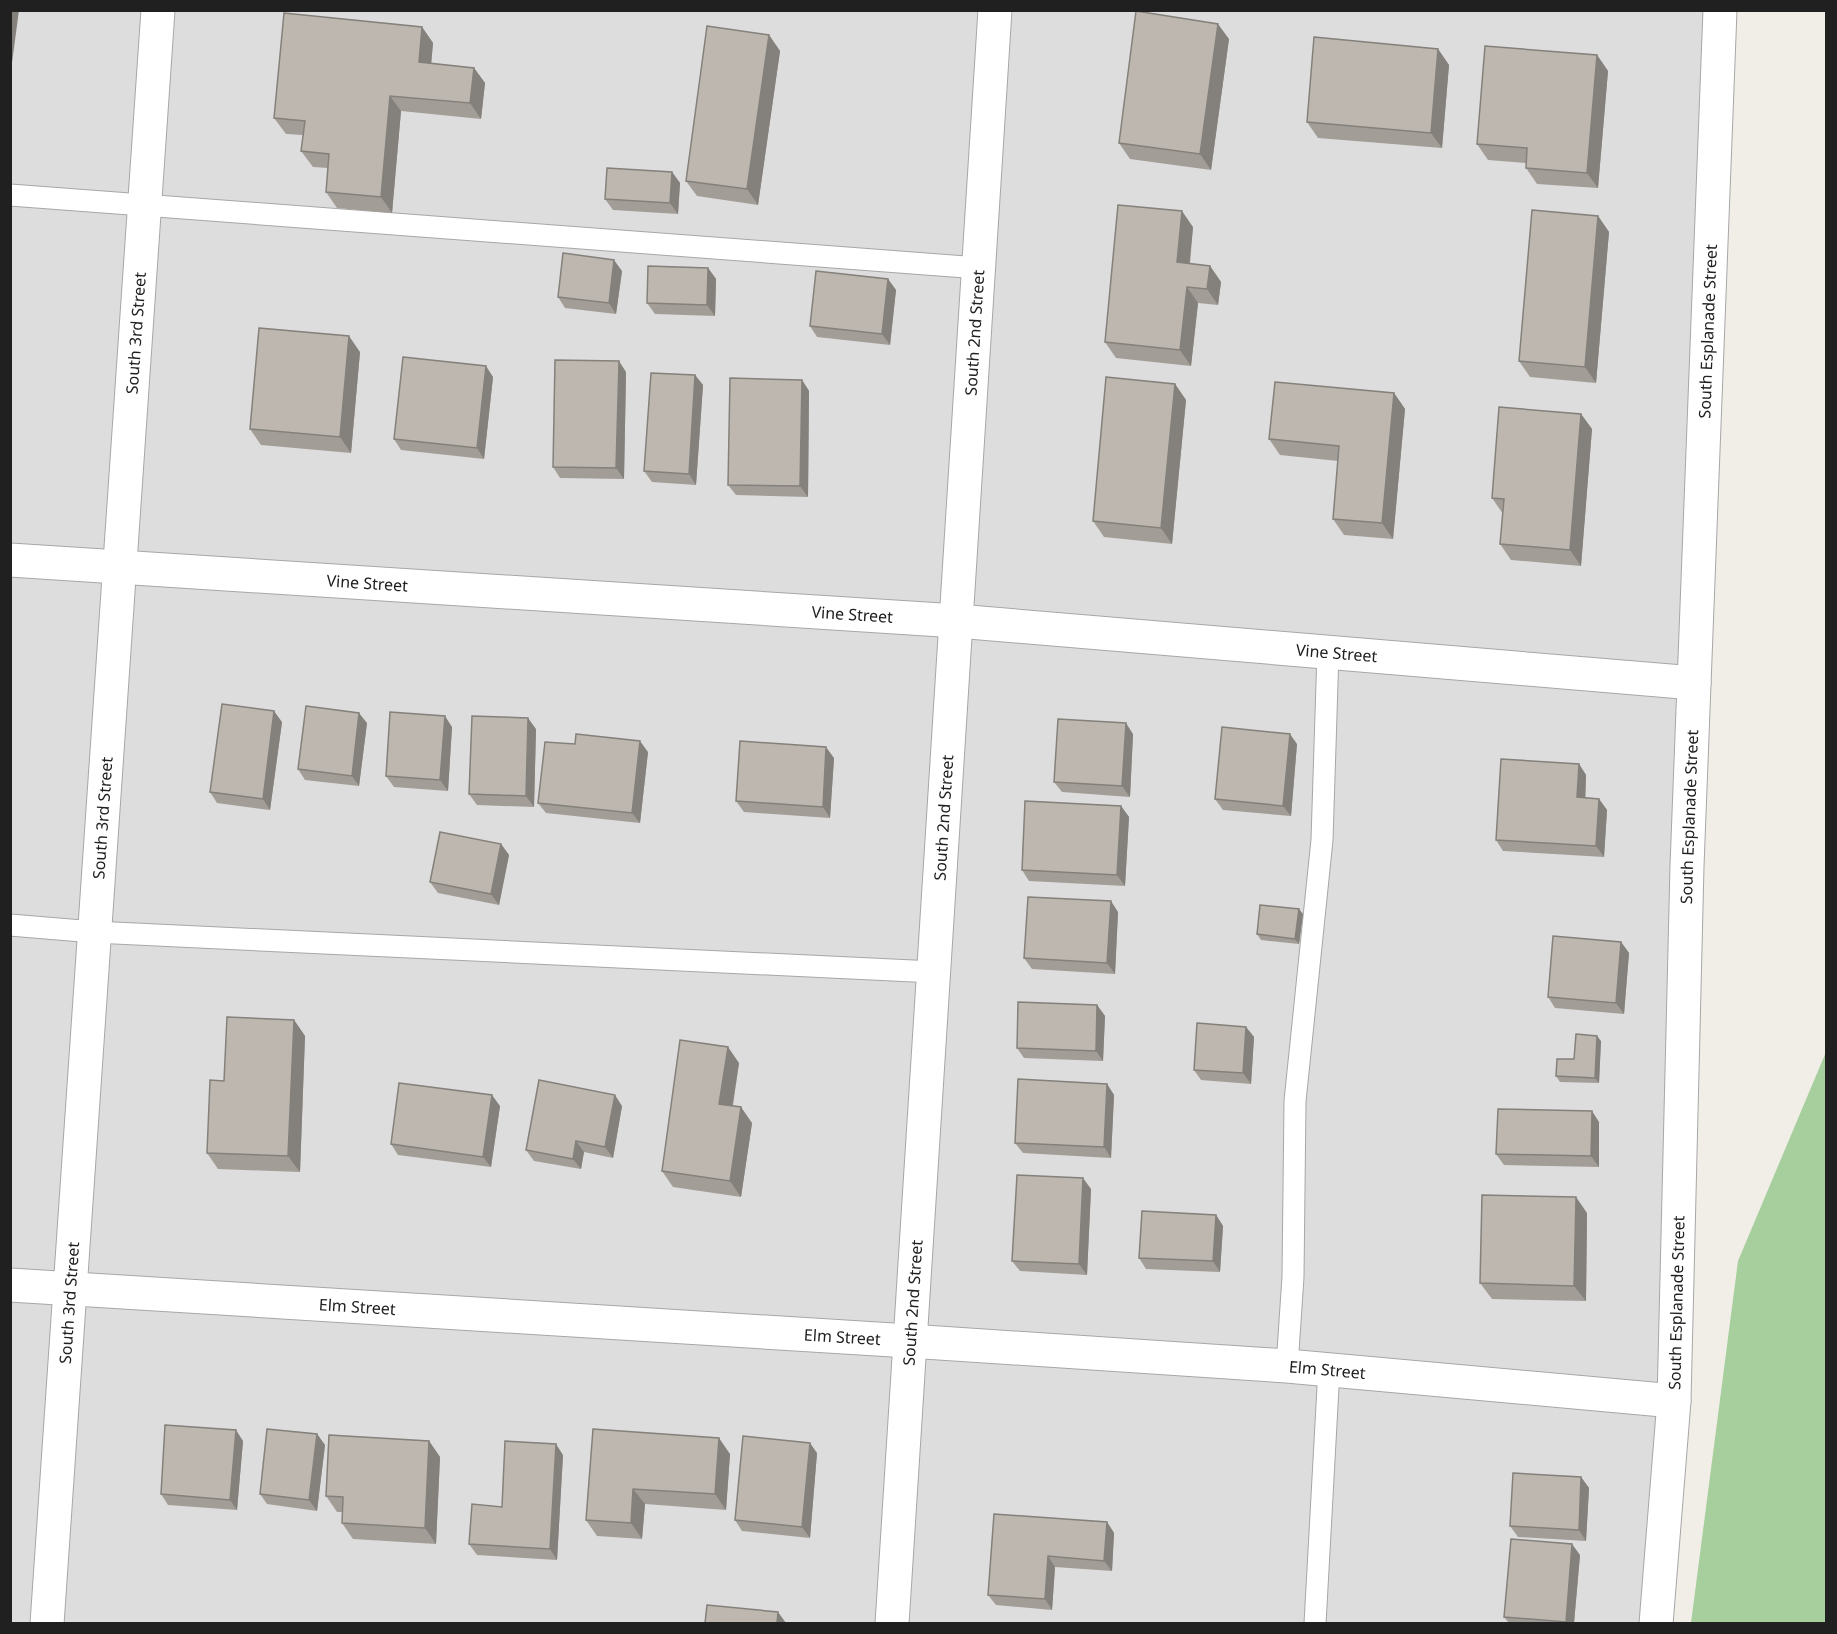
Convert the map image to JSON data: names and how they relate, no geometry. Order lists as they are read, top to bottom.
{
  "streets": {
    "street": [
      "South 3rd Street",
      "South 2nd Street",
      "South Esplanade Street",
      "Vine Street",
      "Elm Street"
    ]
  },
  "crossings": [
    ["South 3rd Street", "Vine Street"],
    ["South 3rd Street", "Elm Street"],
    ["South 2nd Street", "Vine Street"],
    ["South 2nd Street", "Elm Street"],
    ["South Esplanade Street", "Vine Street"],
    ["South Esplanade Street", "Elm Street"]
  ]
}
